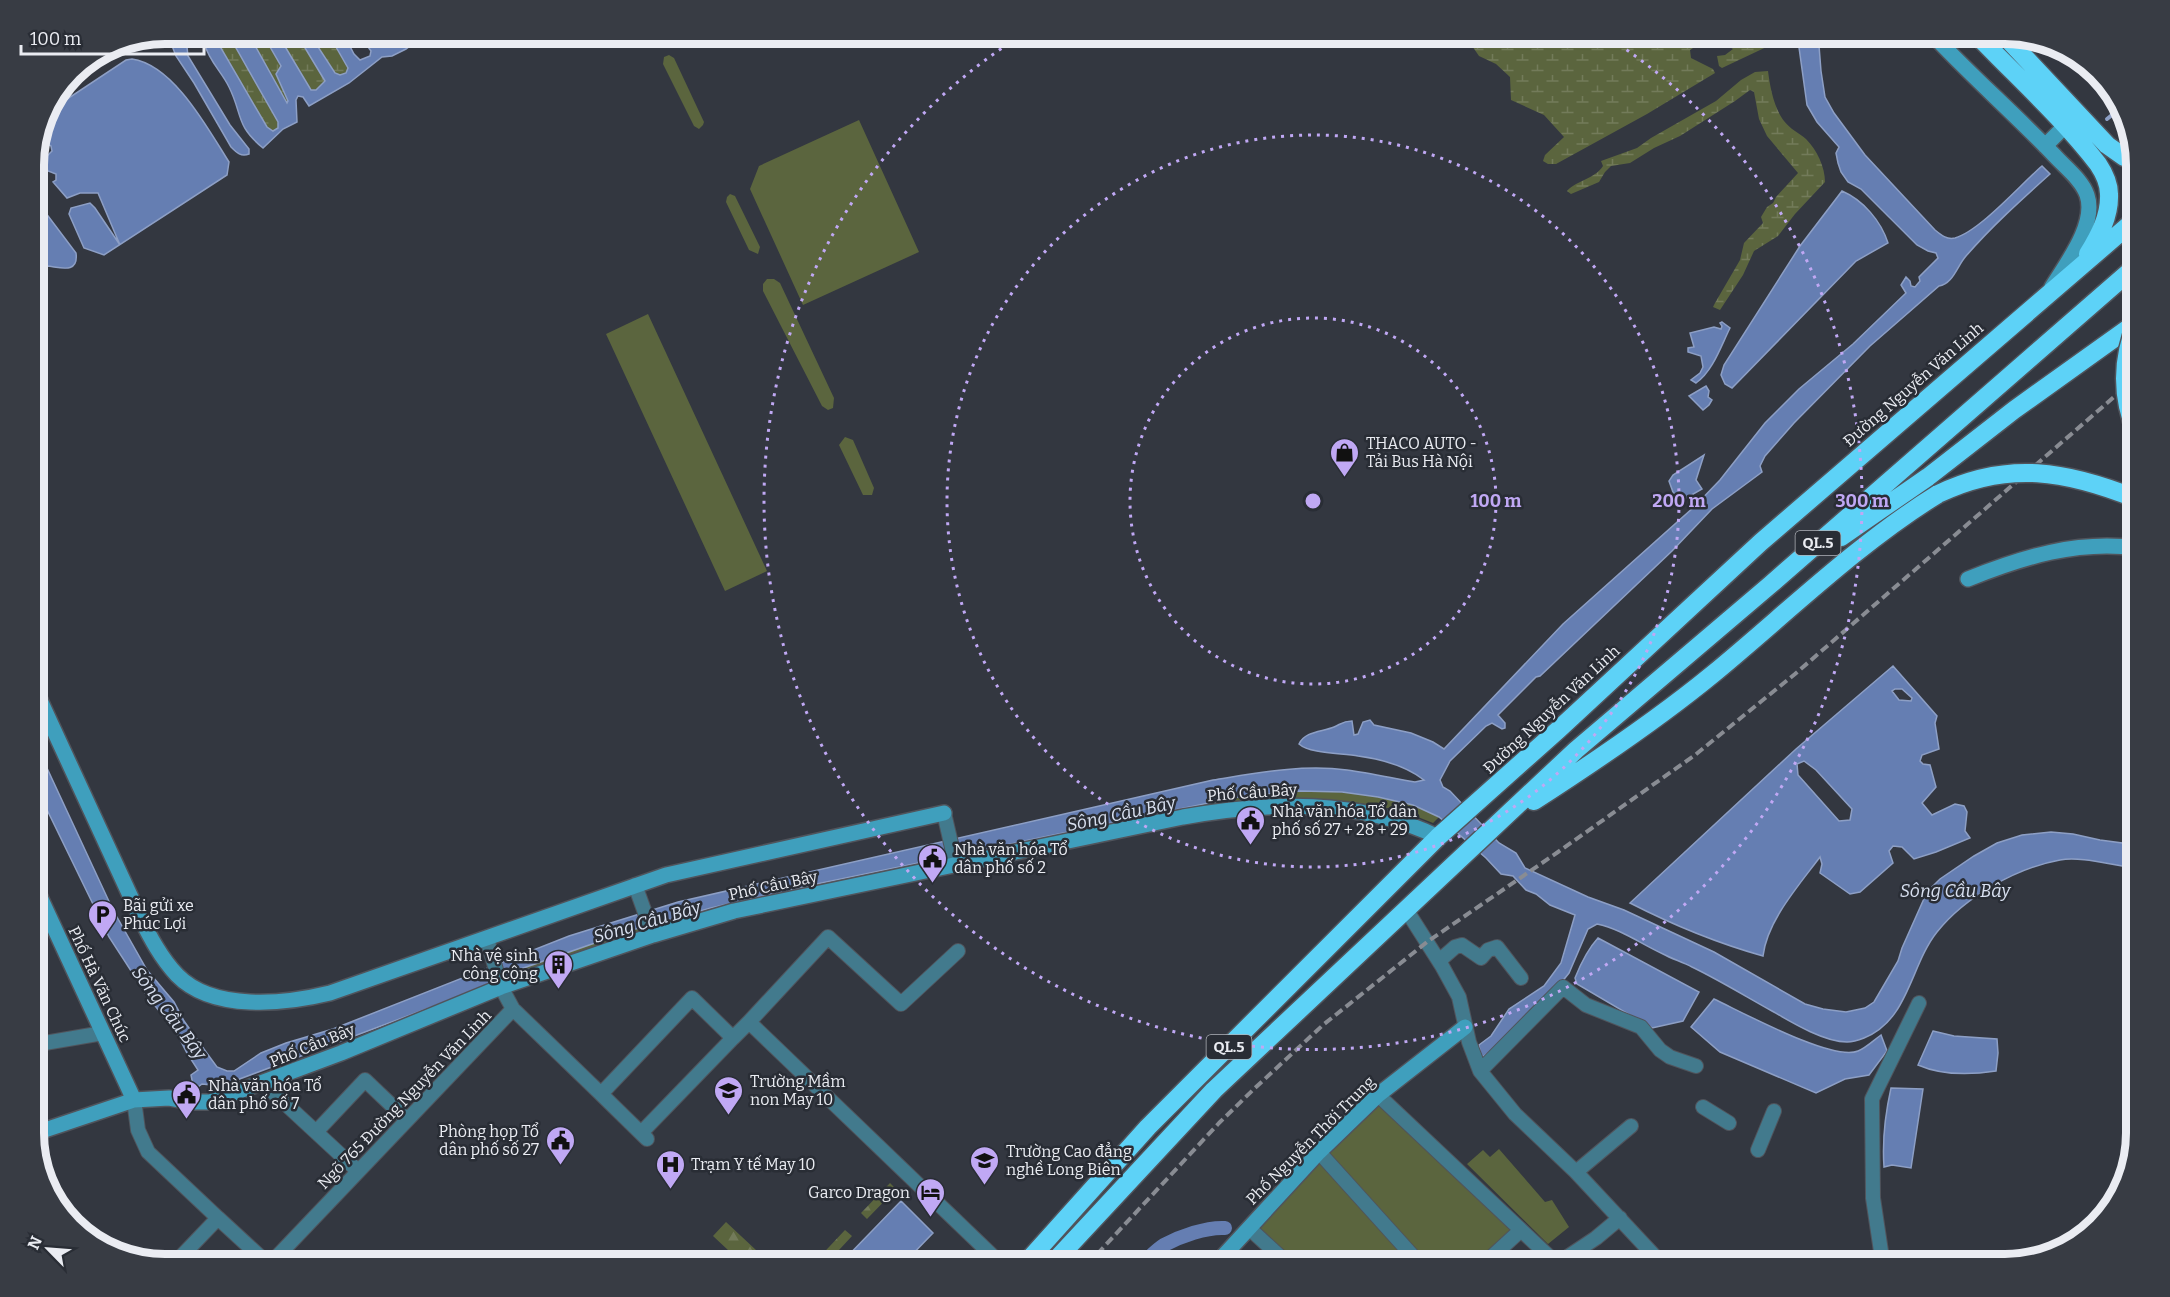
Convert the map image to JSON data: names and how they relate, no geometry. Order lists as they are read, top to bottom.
{
  "streets": {
    "highway": ["Đường Nguyễn Văn Linh", "QL.5"],
    "street": [
      "Phố Cầu Bây",
      "Phố Hà Văn Chúc",
      "Ngõ 765 Đường Nguyễn Văn Linh",
      "Phố Nguyễn Thời Trung"
    ]
  },
  "crossings": [
    ["Đường Nguyễn Văn Linh", "Phố Cầu Bây"],
    ["Phố Cầu Bây", "Phố Hà Văn Chúc"],
    ["Phố Cầu Bây", "Ngõ 765 Đường Nguyễn Văn Linh"],
    ["Phố Hà Văn Chúc", "Ngõ 765 Đường Nguyễn Văn Linh"]
  ],
  "water": ["Sông Cầu Bây"],
  "places": {
    "shop": ["THACO AUTO - Tải Bus Hà Nội"],
    "public building": [
      "Nhà văn hóa Tổ dân phố số 27 + 28 + 29",
      "Nhà văn hóa Tổ dân phố số 2",
      "Nhà văn hóa Tổ dân phố số 7",
      "Phòng họp Tổ dân phố số 27"
    ],
    "parking": ["Bãi gửi xe Phúc Lợi"],
    "building": ["Nhà vệ sinh công cộng"],
    "school or university": ["Trường Mầm non May 10", "Trường Cao đẳng nghề Long Biên"],
    "hospital": ["Trạm Y tế May 10"],
    "hotel": ["Garco Dragon"]
  },
  "scale_bar": "100 m",
  "north": "top left",
  "rings": ["100 m", "200 m", "300 m"]
}
